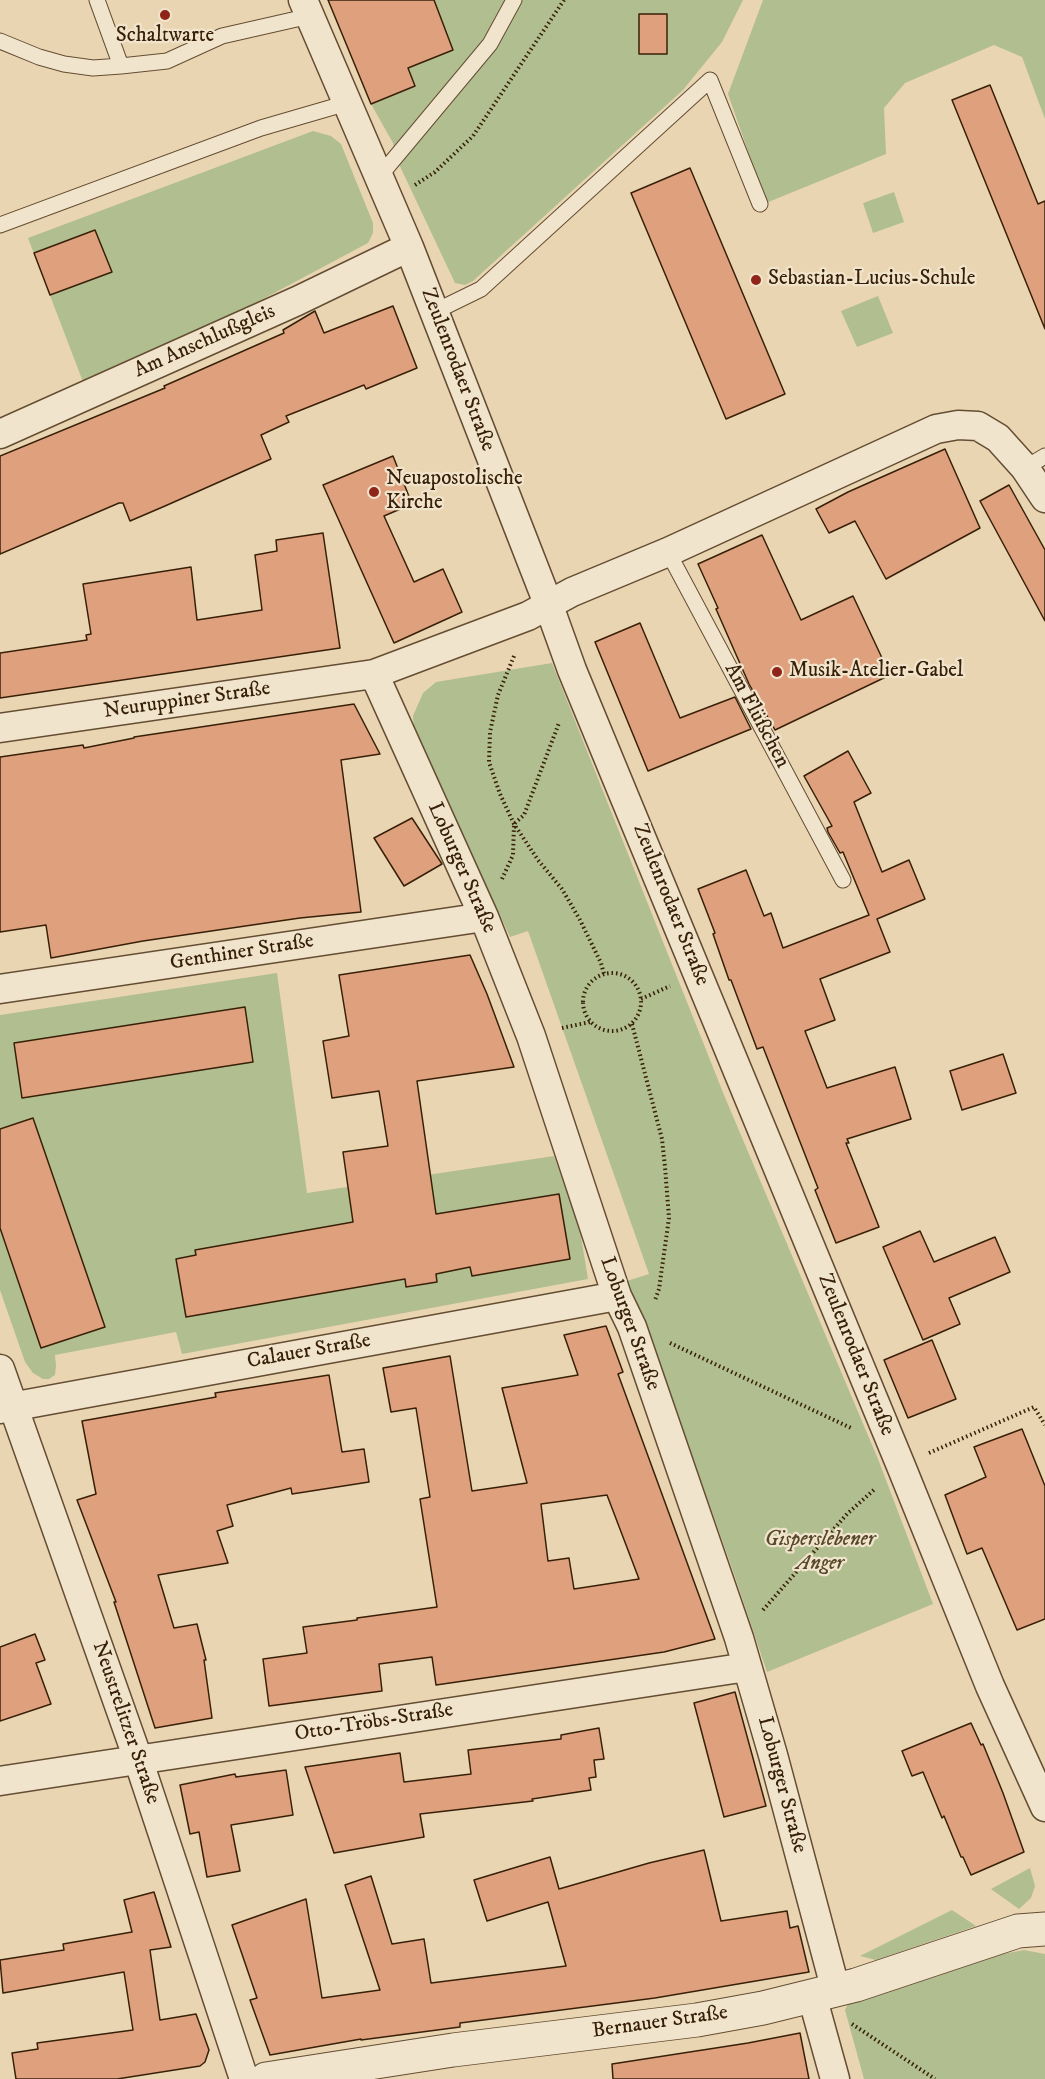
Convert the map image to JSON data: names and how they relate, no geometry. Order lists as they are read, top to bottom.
{
  "streets": {
    "street": [
      "Am Anschlußgleis",
      "Zeulenrodaer Straße",
      "Neuruppiner Straße",
      "Loburger Straße",
      "Genthiner Straße",
      "Calauer Straße",
      "Neustrelitzer Straße",
      "Otto-Tröbs-Straße",
      "Bernauer Straße"
    ],
    "lane": ["Am Flüßchen"]
  },
  "crossings": [
    ["Am Anschlußgleis", "Zeulenrodaer Straße"],
    ["Neuruppiner Straße", "Loburger Straße"],
    ["Loburger Straße", "Genthiner Straße"],
    ["Loburger Straße", "Calauer Straße"],
    ["Loburger Straße", "Otto-Tröbs-Straße"],
    ["Loburger Straße", "Bernauer Straße"],
    ["Calauer Straße", "Neustrelitzer Straße"],
    ["Neustrelitzer Straße", "Otto-Tröbs-Straße"]
  ],
  "parks": ["Gisperslebener Anger"],
  "places": [
    "Schaltwarte",
    "Sebastian-Lucius-Schule",
    "Neuapostolische Kirche",
    "Musik-Atelier-Gabel"
  ]
}
